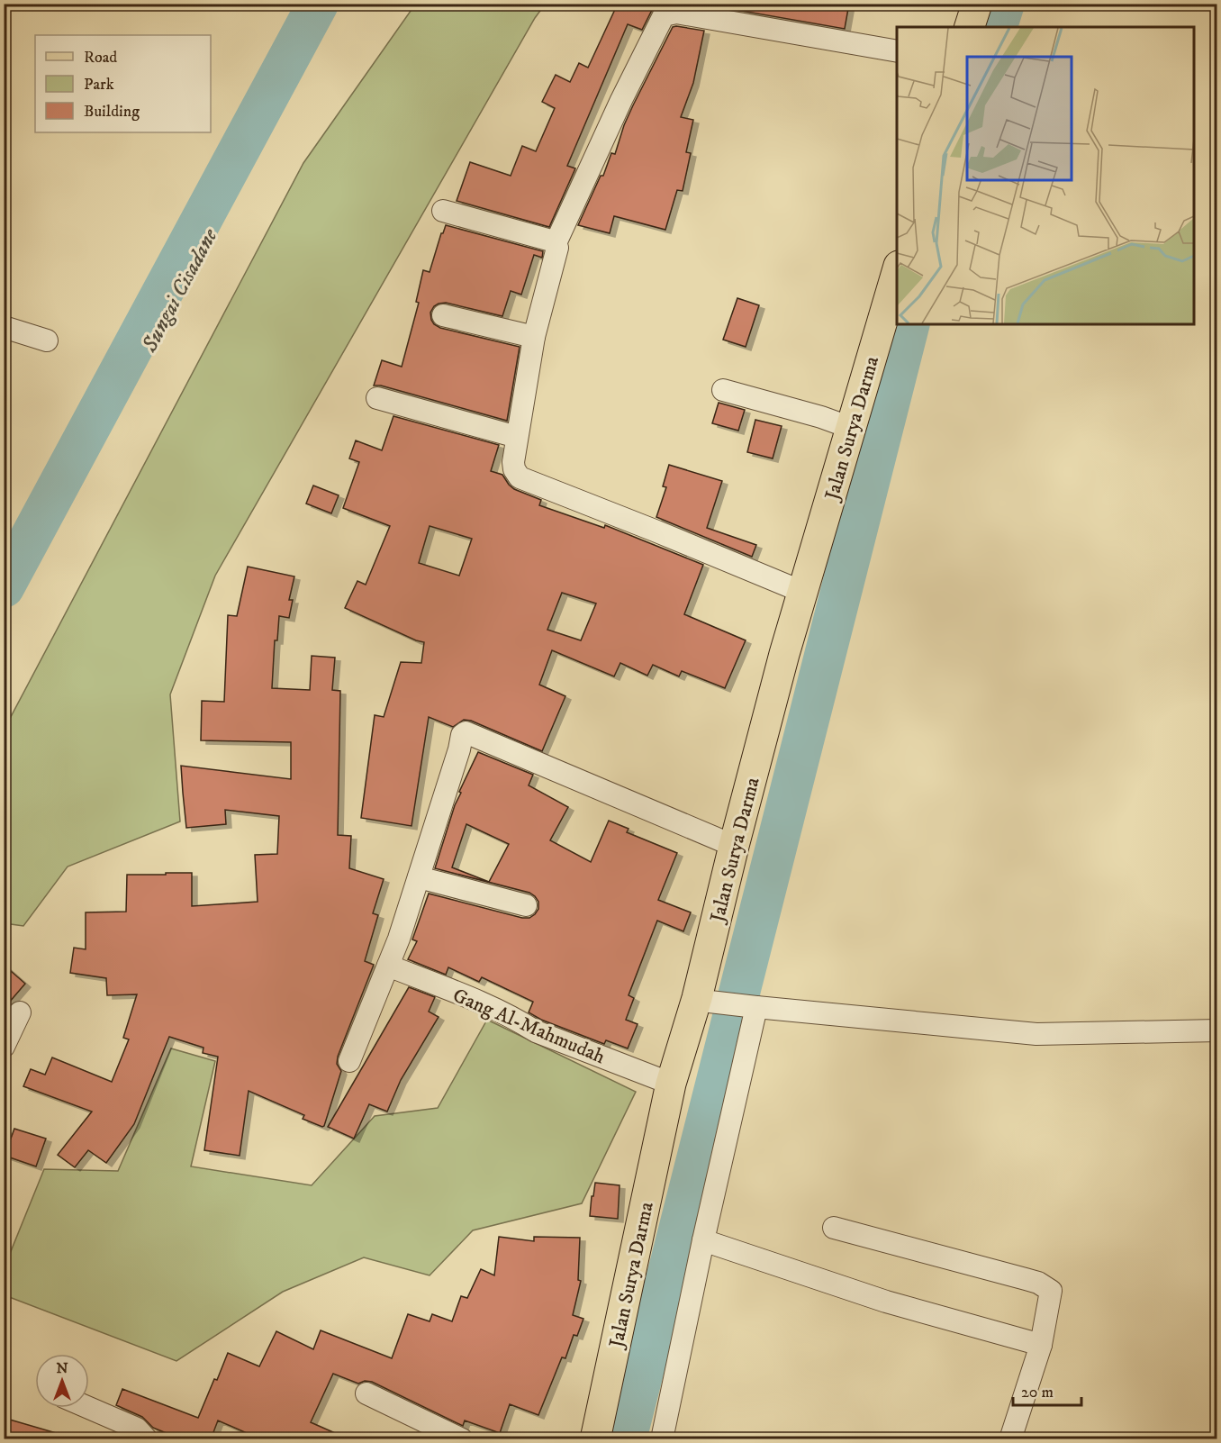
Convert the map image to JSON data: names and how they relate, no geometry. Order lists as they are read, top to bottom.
{
  "streets": {
    "main road": ["Jalan Surya Darma"],
    "street": ["Gang Al-Mahmudah"]
  },
  "crossings": [
    ["Jalan Surya Darma", "Gang Al-Mahmudah"]
  ],
  "water": ["Sungai Cisadane"],
  "legend": ["Road", "Park", "Building"],
  "scale_bar": "20 m",
  "north": "top"
}
